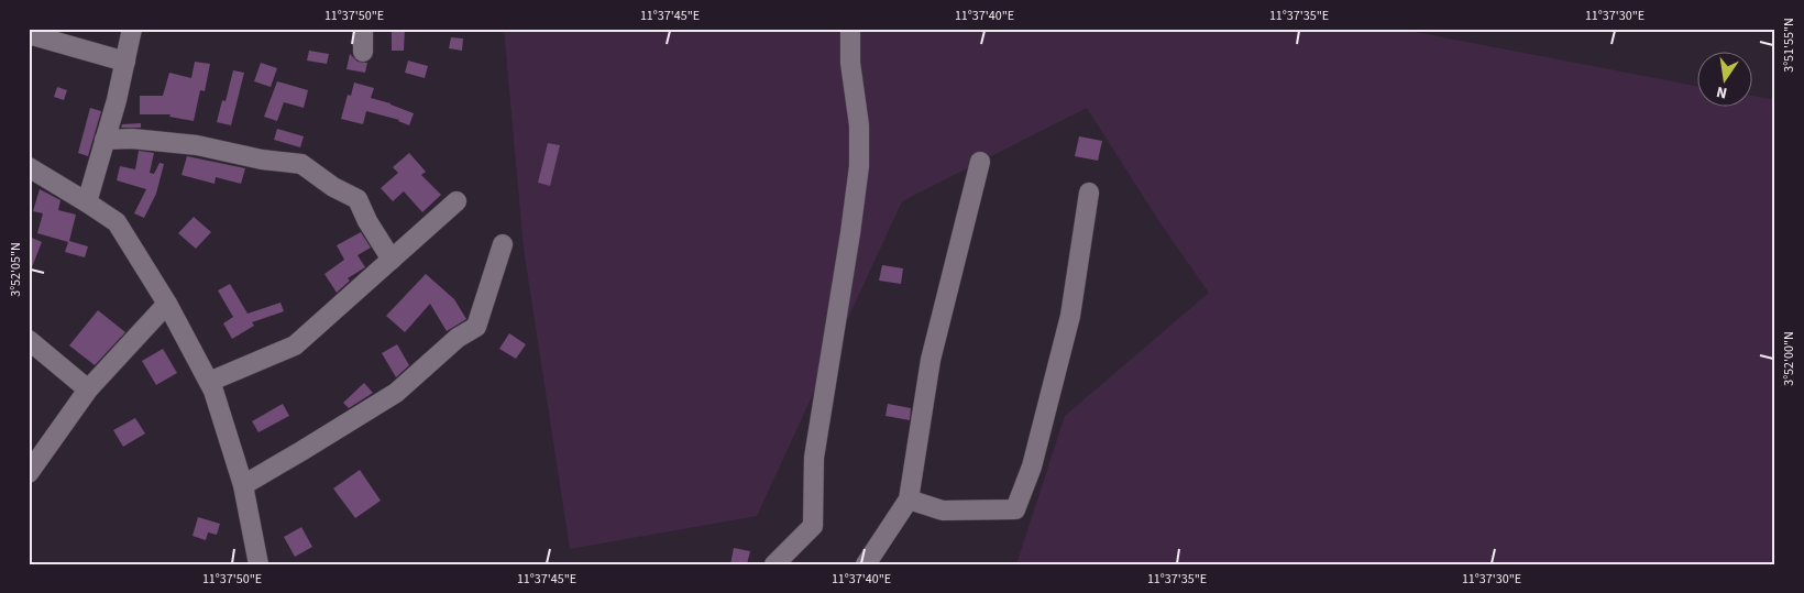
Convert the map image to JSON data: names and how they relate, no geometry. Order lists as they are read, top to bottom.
{
  "north": "bottom",
  "coordinates": [
    "11°37'50\"E",
    "11°37'45\"E",
    "11°37'40\"E",
    "11°37'35\"E",
    "11°37'30\"E",
    "3°51'55\"N",
    "3°52'05\"N",
    "3°52'00\"N"
  ]
}
